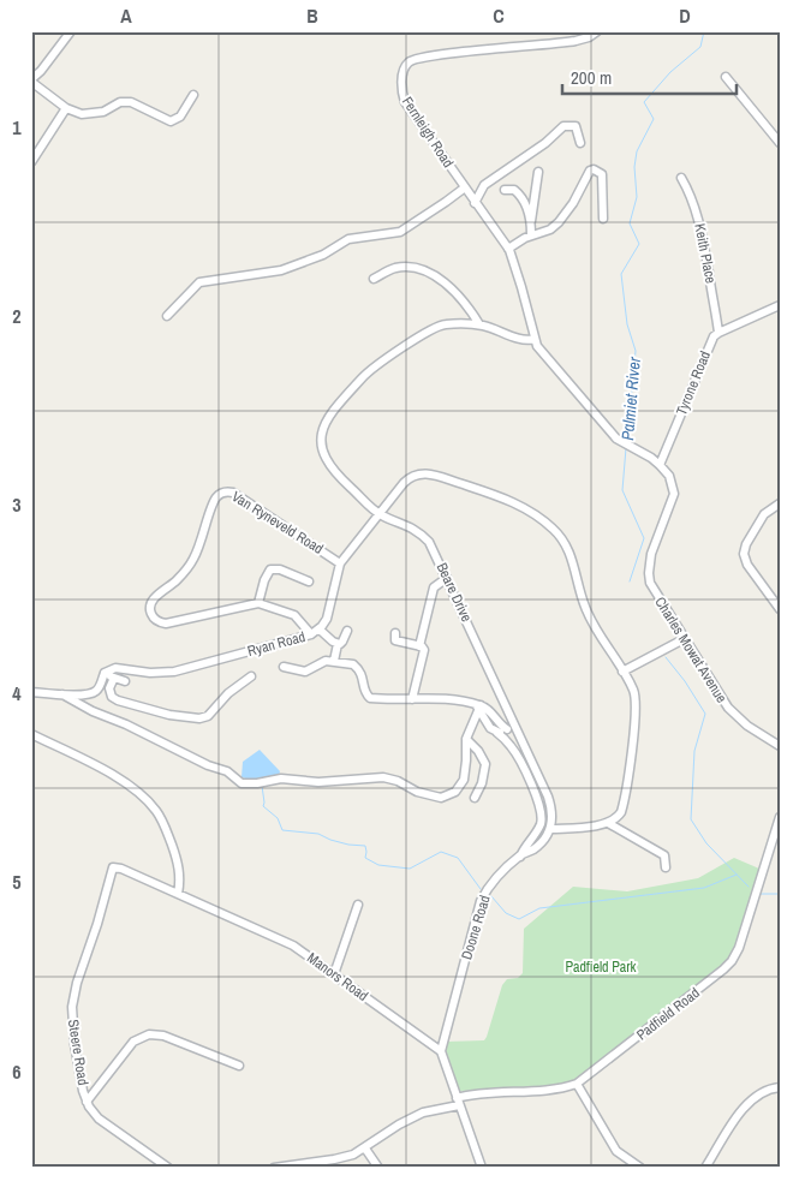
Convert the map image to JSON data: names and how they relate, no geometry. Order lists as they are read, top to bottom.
{
  "streets": {
    "street": [
      "Fernleigh Road",
      "Keith Place",
      "Tyrone Road",
      "Van Ryneveld Road",
      "Beare Drive",
      "Ryan Road",
      "Charles Mowat Avenue",
      "Doone Road",
      "Manors Road",
      "Padfield Road",
      "Steere Road"
    ]
  },
  "crossings": [
    ["Fernleigh Road", "Charles Mowat Avenue"],
    ["Keith Place", "Tyrone Road"],
    ["Tyrone Road", "Charles Mowat Avenue"],
    ["Van Ryneveld Road", "Ryan Road"],
    ["Beare Drive", "Ryan Road"],
    ["Beare Drive", "Doone Road"],
    ["Doone Road", "Manors Road"],
    ["Manors Road", "Steere Road"]
  ],
  "water": ["Palmiet River"],
  "parks": ["Padfield Park"],
  "scale_bar": "200 m",
  "grid": {
    "columns": [
      "A",
      "B",
      "C",
      "D"
    ],
    "rows": [
      "1",
      "2",
      "3",
      "4",
      "5",
      "6"
    ]
  }
}
